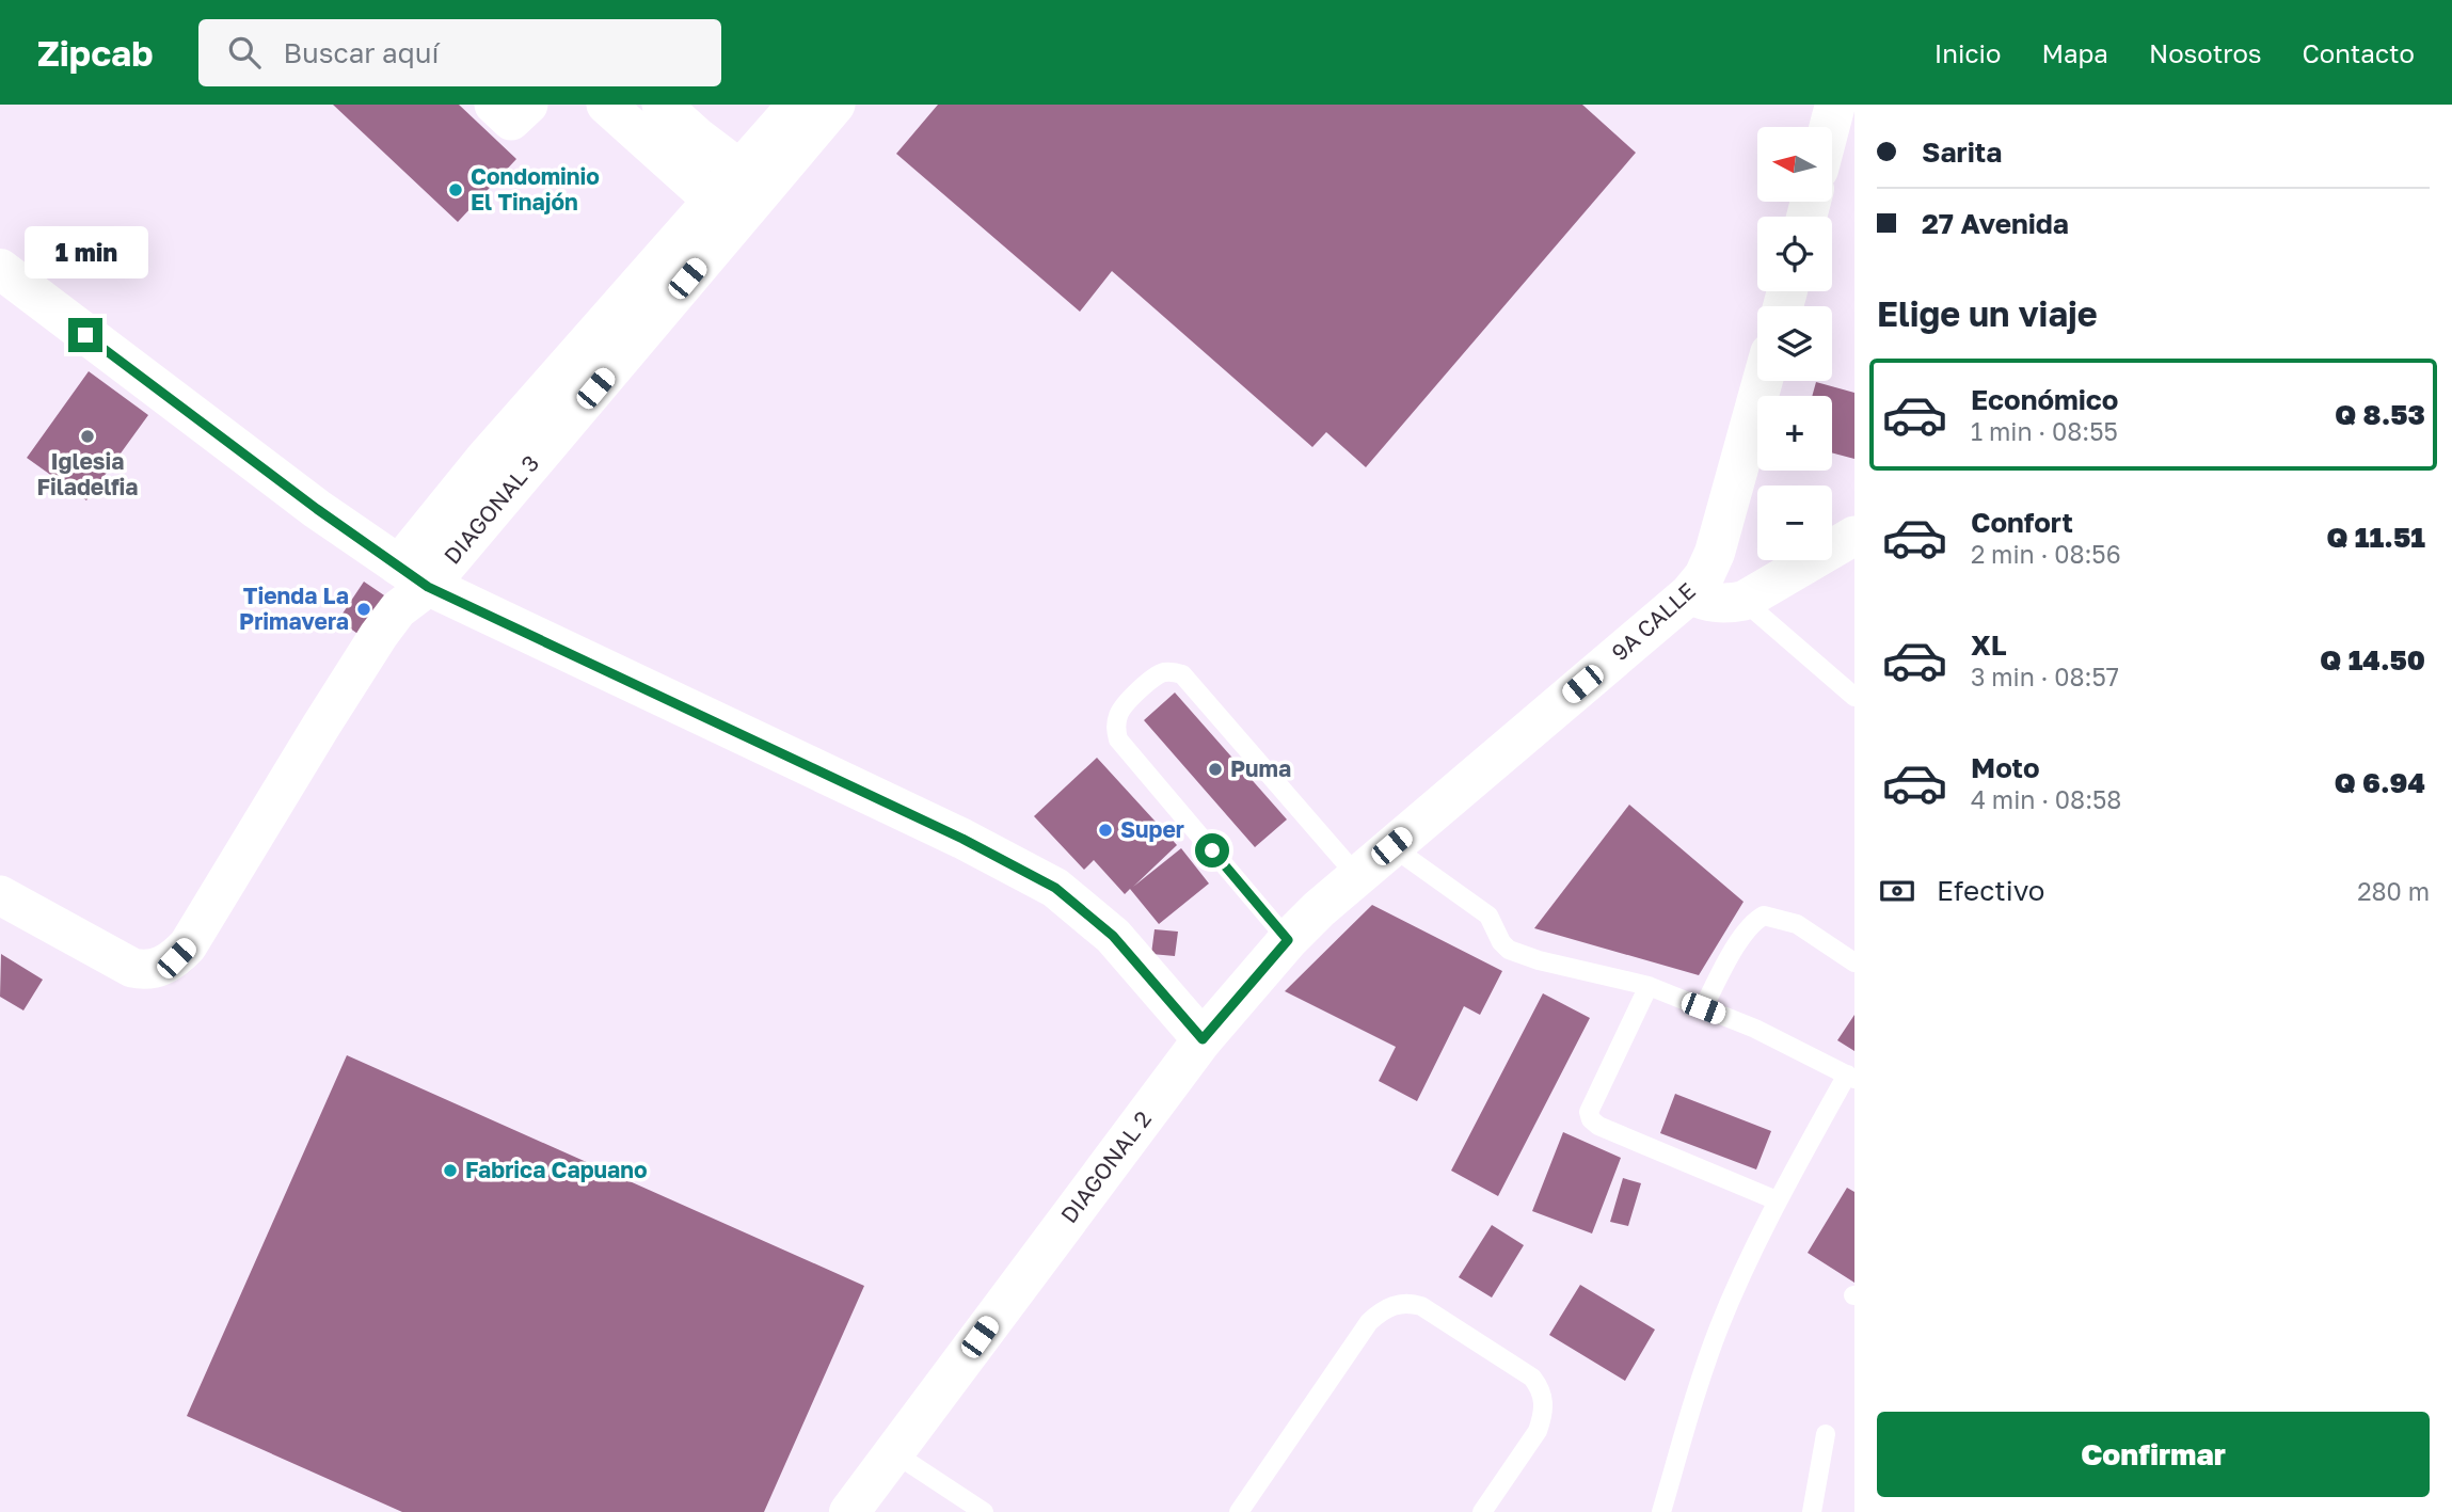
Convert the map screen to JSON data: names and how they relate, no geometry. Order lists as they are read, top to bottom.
{
  "streets": {
    "main road": ["9A CALLE", "DIAGONAL 2"],
    "street": ["DIAGONAL 3"]
  },
  "crossings": [
    ["9A CALLE", "DIAGONAL 2"]
  ],
  "places": [
    "Condominio El Tinajón",
    "Iglesia Filadelfia",
    "Tienda La Primavera",
    "Puma",
    "Super",
    "Fabrica Capuano"
  ],
  "north": "left",
  "page": {
    "header": "Zipcab",
    "search": "Buscar aquí",
    "nav": [
      "Inicio",
      "Mapa",
      "Nosotros",
      "Contacto"
    ],
    "banner": ["Sarita", "27 Avenida"],
    "map_buttons": ["+", "−"],
    "bubble": "1 min",
    "heading": "Elige un viaje",
    "list": [
      {
        "name": "Económico",
        "note": "1 min · 08:55",
        "value": "Q 8.53"
      },
      {
        "name": "Confort",
        "note": "2 min · 08:56",
        "value": "Q 11.51"
      },
      {
        "name": "XL",
        "note": "3 min · 08:57",
        "value": "Q 14.50"
      },
      {
        "name": "Moto",
        "note": "4 min · 08:58",
        "value": "Q 6.94"
      }
    ],
    "pay": ["Efectivo", "280 m"],
    "buttons": "Confirmar"
  }
}
